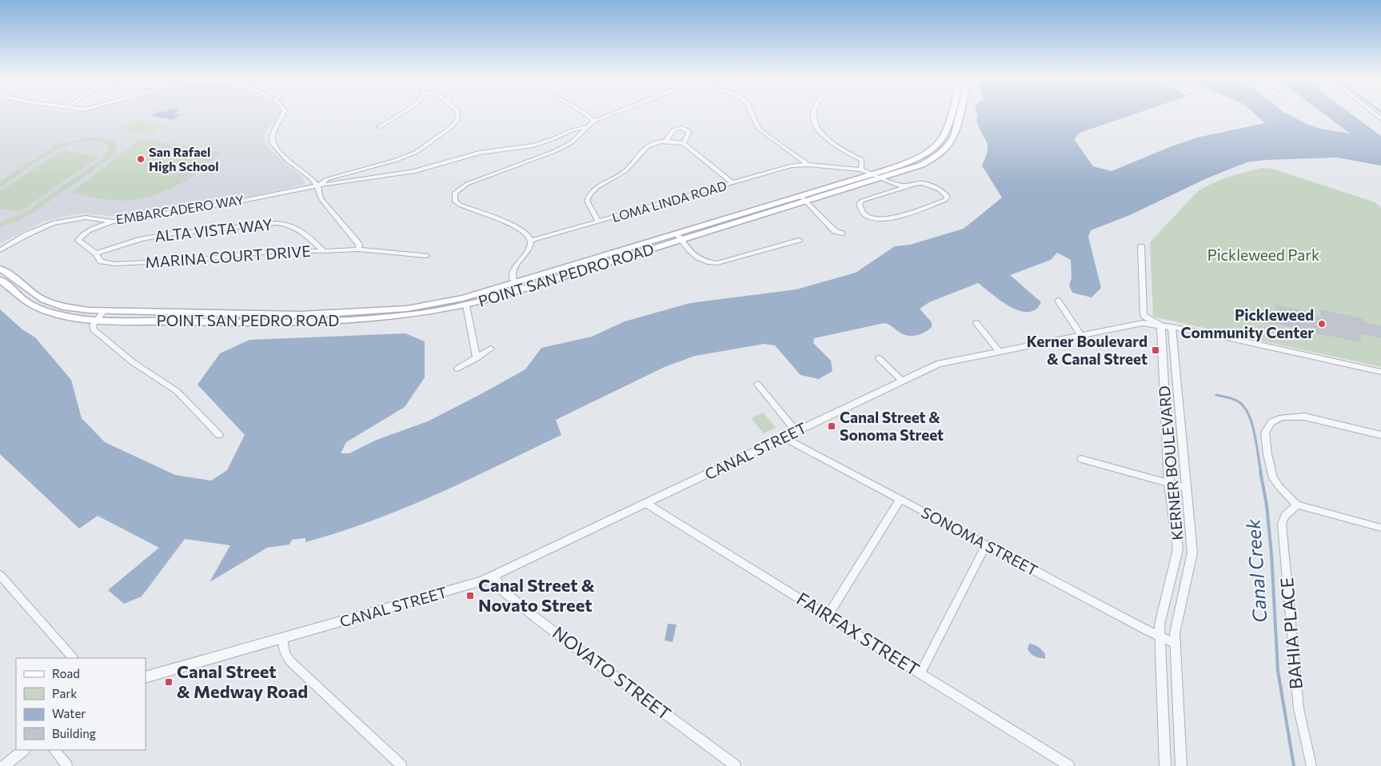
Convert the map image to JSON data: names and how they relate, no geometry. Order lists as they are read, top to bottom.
{
  "streets": {
    "main road": ["POINT SAN PEDRO ROAD"],
    "street": [
      "LOMA LINDA ROAD",
      "EMBARCADERO WAY",
      "ALTA VISTA WAY",
      "MARINA COURT DRIVE",
      "CANAL STREET",
      "KERNER BOULEVARD",
      "SONOMA STREET",
      "BAHIA PLACE",
      "FAIRFAX STREET",
      "NOVATO STREET"
    ]
  },
  "crossings": [
    ["LOMA LINDA ROAD", "POINT SAN PEDRO ROAD"],
    ["EMBARCADERO WAY", "MARINA COURT DRIVE"],
    ["ALTA VISTA WAY", "MARINA COURT DRIVE"],
    ["CANAL STREET", "KERNER BOULEVARD"],
    ["CANAL STREET", "SONOMA STREET"],
    ["CANAL STREET", "FAIRFAX STREET"],
    ["CANAL STREET", "NOVATO STREET"],
    ["KERNER BOULEVARD", "SONOMA STREET"]
  ],
  "water": ["Canal Creek"],
  "parks": ["Pickleweed Park"],
  "places": {
    "other": ["San Rafael High School", "Pickleweed Community Center"],
    "transit": [
      "Kerner Boulevard & Canal Street",
      "Canal Street & Sonoma Street",
      "Canal Street & Novato Street",
      "Canal Street & Medway Road"
    ]
  },
  "legend": [
    "Road",
    "Park",
    "Water",
    "Building"
  ]
}
